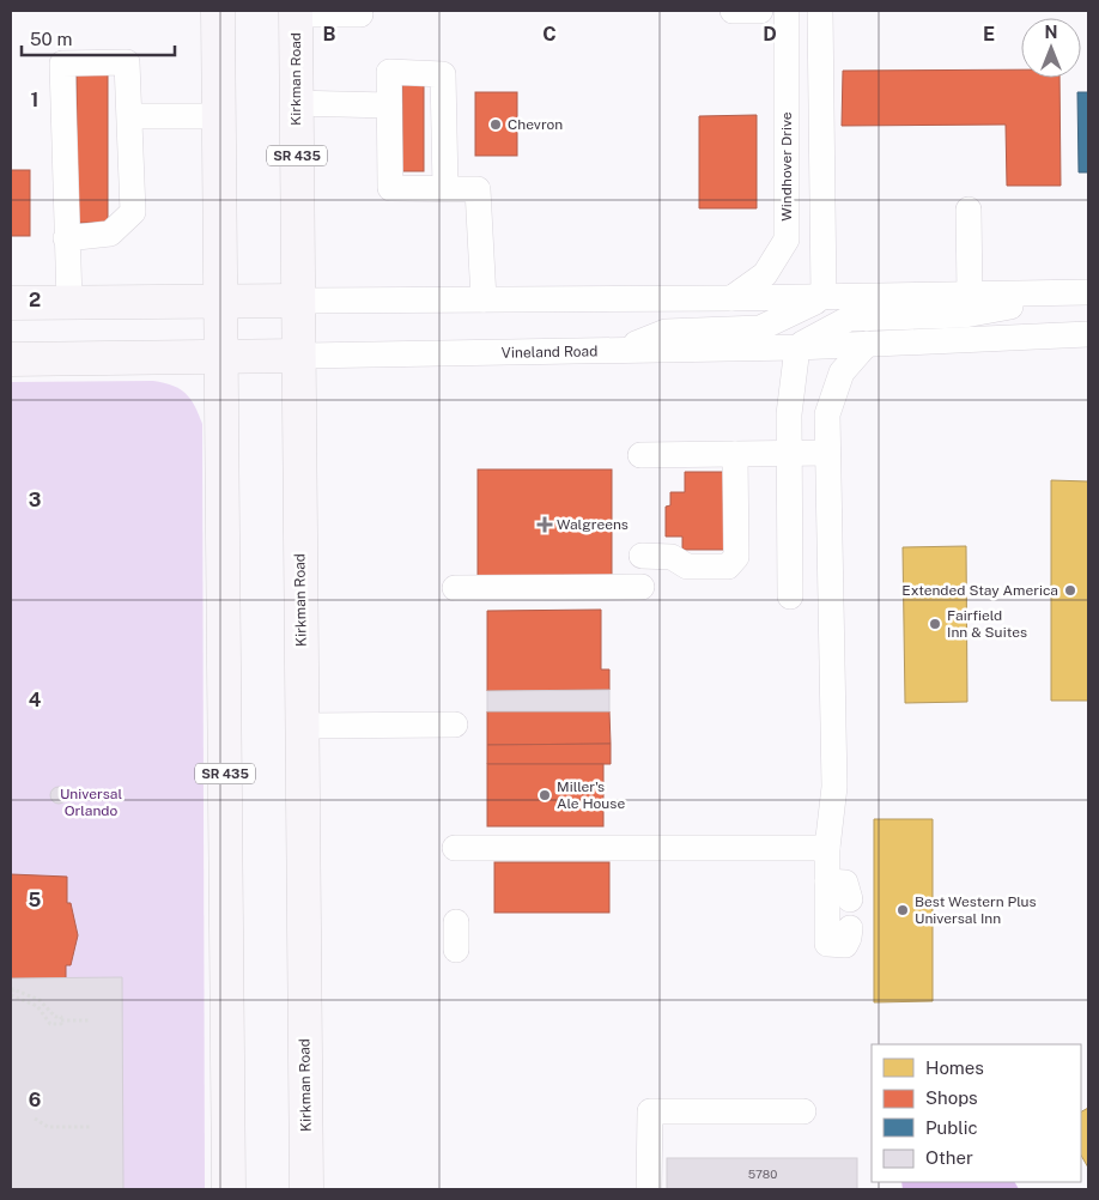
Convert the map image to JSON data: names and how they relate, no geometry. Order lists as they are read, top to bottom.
{
  "streets": {
    "main road": ["Kirkman Road", "SR 435", "Vineland Road"],
    "street": ["Windhover Drive"]
  },
  "crossings": [
    ["Kirkman Road", "Vineland Road"],
    ["SR 435", "Vineland Road"]
  ],
  "parks": ["Universal Orlando"],
  "places": {
    "other": [
      "Chevron",
      "Extended Stay America",
      "Fairfield Inn & Suites",
      "Miller's Ale House",
      "Best Western Plus Universal Inn"
    ],
    "health": ["Walgreens"]
  },
  "house_numbers": ["5780"],
  "legend": [
    "Homes",
    "Shops",
    "Public",
    "Other"
  ],
  "scale_bar": "50 m",
  "north": "top",
  "grid": {
    "columns": [
      "B",
      "C",
      "D",
      "E"
    ],
    "rows": [
      "1",
      "2",
      "3",
      "4",
      "5",
      "6"
    ]
  }
}
